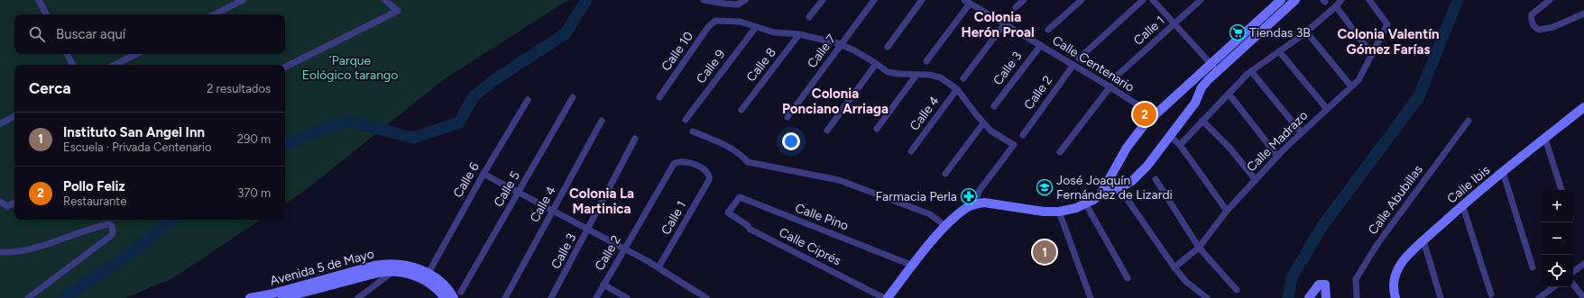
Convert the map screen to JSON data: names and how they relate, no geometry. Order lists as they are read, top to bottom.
{
  "streets": {
    "main road": ["Calle Ibis", "Avenida 5 de Mayo"],
    "street": [
      "Calle 1",
      "Calle 10",
      "Calle 7",
      "Calle Centenario",
      "Calle 8",
      "Calle 9",
      "Calle 3",
      "Calle 2",
      "Calle 4",
      "Calle Madrazo",
      "Calle 6",
      "Calle 5",
      "Calle Abubillas",
      "Calle Pino",
      "Calle Ciprés"
    ]
  },
  "crossings": [
    ["Calle 1", "Calle 2"],
    ["Calle 10", "Calle 9"],
    ["Calle Centenario", "Calle 3"],
    ["Calle Centenario", "Calle 2"],
    ["Calle 6", "Avenida 5 de Mayo"],
    ["Calle 5", "Avenida 5 de Mayo"],
    ["Calle Pino", "Calle Ciprés"]
  ],
  "districts": [
    "Colonia Herón Proal",
    "Colonia Valentín Gómez Farías",
    "Colonia Ponciano Arriaga",
    "Colonia La Martinica"
  ],
  "parks": ["´Parque Eológico tarango"],
  "places": {
    "supermarket": ["Tiendas 3B"],
    "school or university": ["José Joaquín Fernández de Lizardi"],
    "pharmacy": ["Farmacia Perla"]
  },
  "page": {
    "search": "Buscar aquí",
    "heading": ["Cerca", "2 resultados"],
    "pins": ["2", "1"],
    "list": [
      {
        "mark": "1",
        "name": "Instituto San Angel Inn",
        "note": "Escuela · Privada Centenario",
        "value": "290 m"
      },
      {
        "mark": "2",
        "name": "Pollo Feliz",
        "note": "Restaurante",
        "value": "370 m"
      }
    ],
    "map_buttons": ["+", "−"]
  }
}
